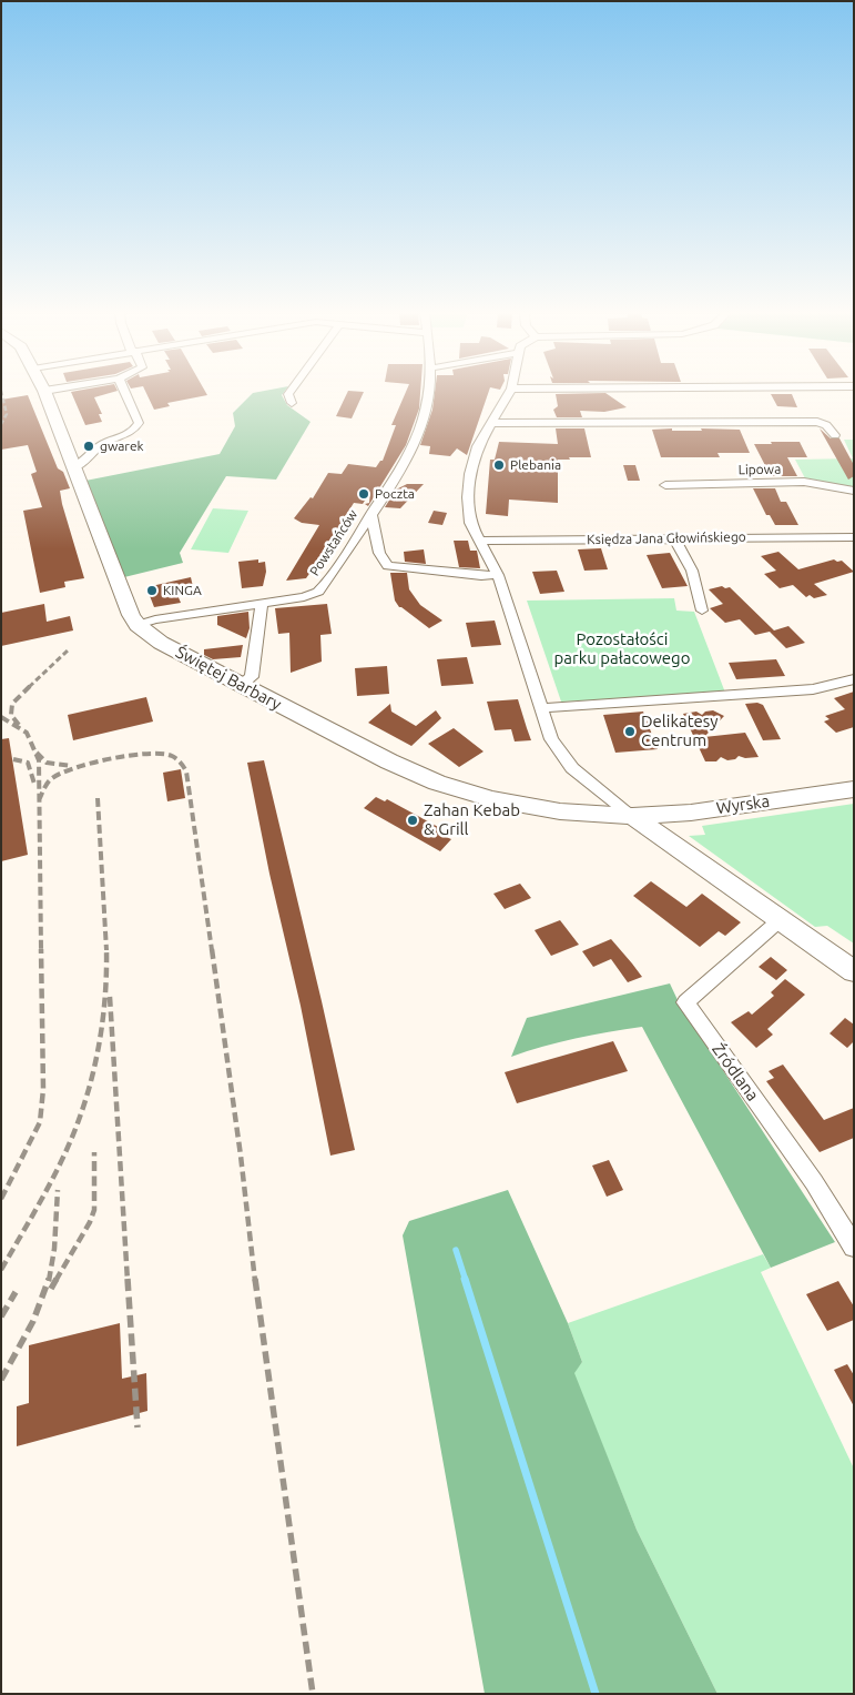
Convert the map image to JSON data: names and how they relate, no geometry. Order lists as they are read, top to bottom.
{
  "streets": {
    "street": [
      "Lipowa",
      "Księdza Jana Głowińskiego",
      "Powstańców",
      "Świętej Barbary",
      "Wyrska",
      "Źródlana"
    ]
  },
  "crossings": [
    ["Powstańców", "Świętej Barbary"],
    ["Świętej Barbary", "Wyrska"]
  ],
  "parks": ["Pozostałości parku pałacowego"],
  "places": [
    "gwarek",
    "Plebania",
    "Poczta",
    "KINGA",
    "Delikatesy Centrum",
    "Zahan Kebab & Grill"
  ]
}
